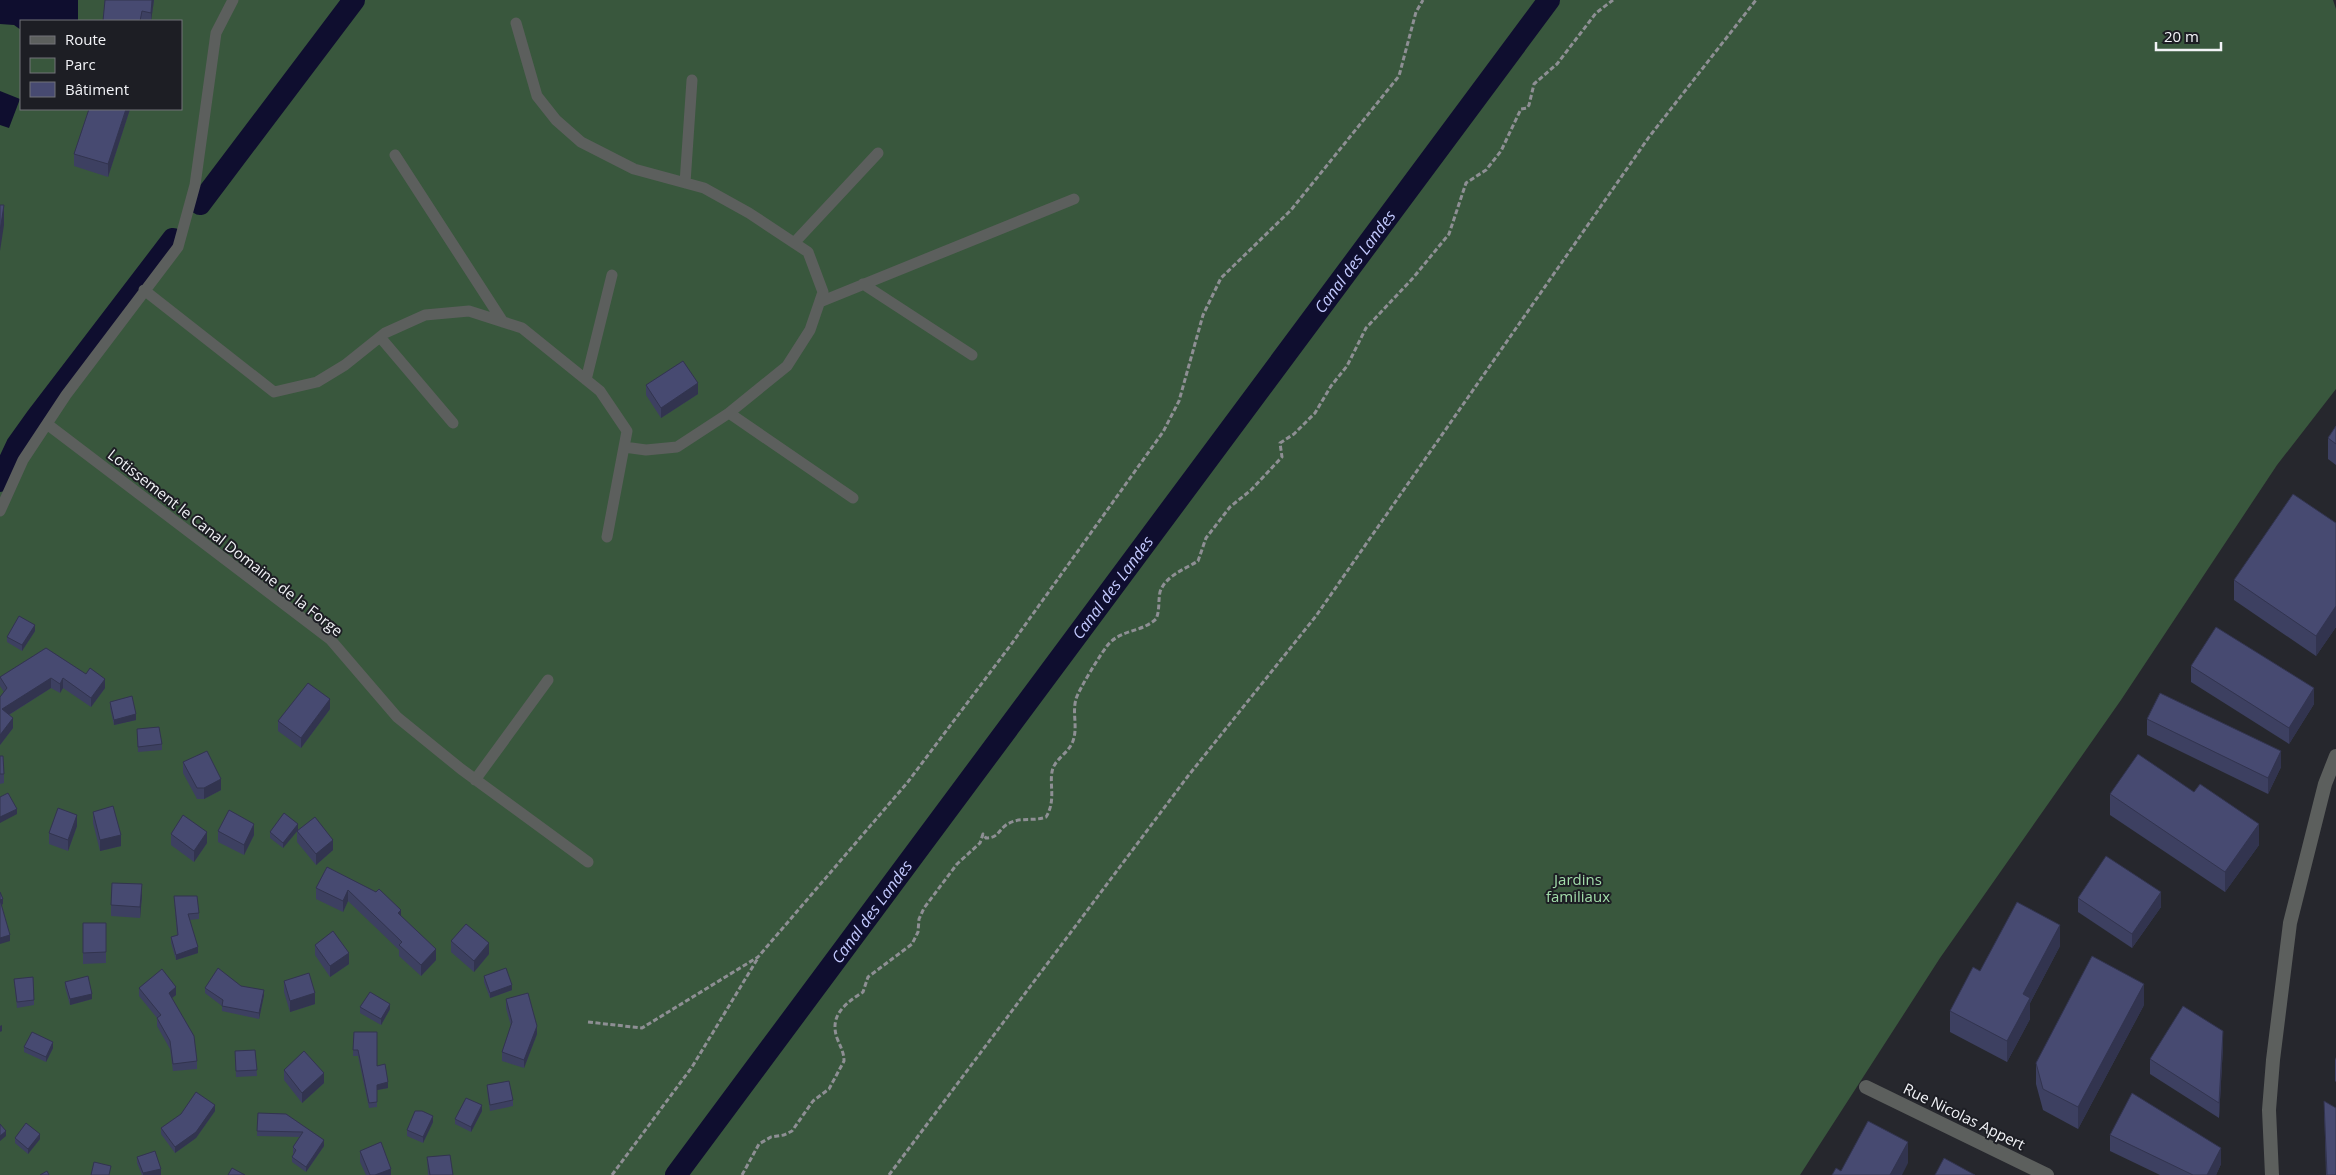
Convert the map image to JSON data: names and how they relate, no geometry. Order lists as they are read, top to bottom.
{
  "streets": {
    "street": ["Rue Nicolas Appert"],
    "lane": ["Lotissement le Canal Domaine de la Forge"]
  },
  "water": ["Canal des Landes"],
  "parks": ["Jardins familiaux"],
  "legend": ["Route", "Parc", "Bâtiment"],
  "scale_bar": "20 m"
}
